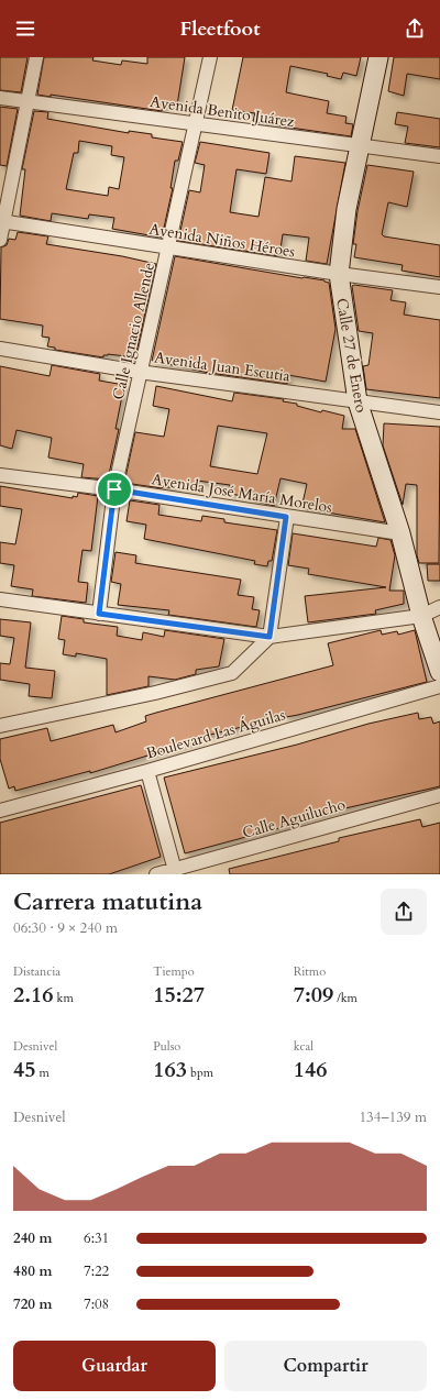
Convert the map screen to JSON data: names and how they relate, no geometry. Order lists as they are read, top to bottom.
{
  "streets": {
    "street": [
      "Avenida Benito Juárez",
      "Avenida Niños Héroes",
      "Calle Ignacio Allende",
      "Calle 27 de Enero",
      "Avenida Juan Escutia",
      "Avenida José María Morelos",
      "Boulevard Las Águilas",
      "Calle Aguilucho"
    ]
  },
  "crossings": [
    ["Avenida Benito Juárez", "Calle Ignacio Allende"],
    ["Avenida Benito Juárez", "Calle 27 de Enero"],
    ["Avenida Niños Héroes", "Calle Ignacio Allende"],
    ["Avenida Niños Héroes", "Calle 27 de Enero"],
    ["Calle Ignacio Allende", "Avenida Juan Escutia"],
    ["Calle Ignacio Allende", "Avenida José María Morelos"],
    ["Calle 27 de Enero", "Avenida Juan Escutia"],
    ["Calle 27 de Enero", "Avenida José María Morelos"]
  ],
  "page": {
    "header": "Fleetfoot",
    "heading": ["Carrera matutina", "06:30 · 9 × 240 m"],
    "stats": [
      ["Distancia", "2.16 km"],
      ["Tiempo", "15:27"],
      ["Ritmo", "7:09 /km"],
      ["Desnivel", "45 m"],
      ["Pulso", "163 bpm"],
      ["kcal", "146"]
    ],
    "chart": ["Desnivel", "134–139 m"],
    "list": [
      {
        "name": "240 m",
        "note": "6:31"
      },
      {
        "name": "480 m",
        "note": "7:22"
      },
      {
        "name": "720 m",
        "note": "7:08"
      }
    ],
    "buttons": ["Guardar", "Compartir"]
  }
}
